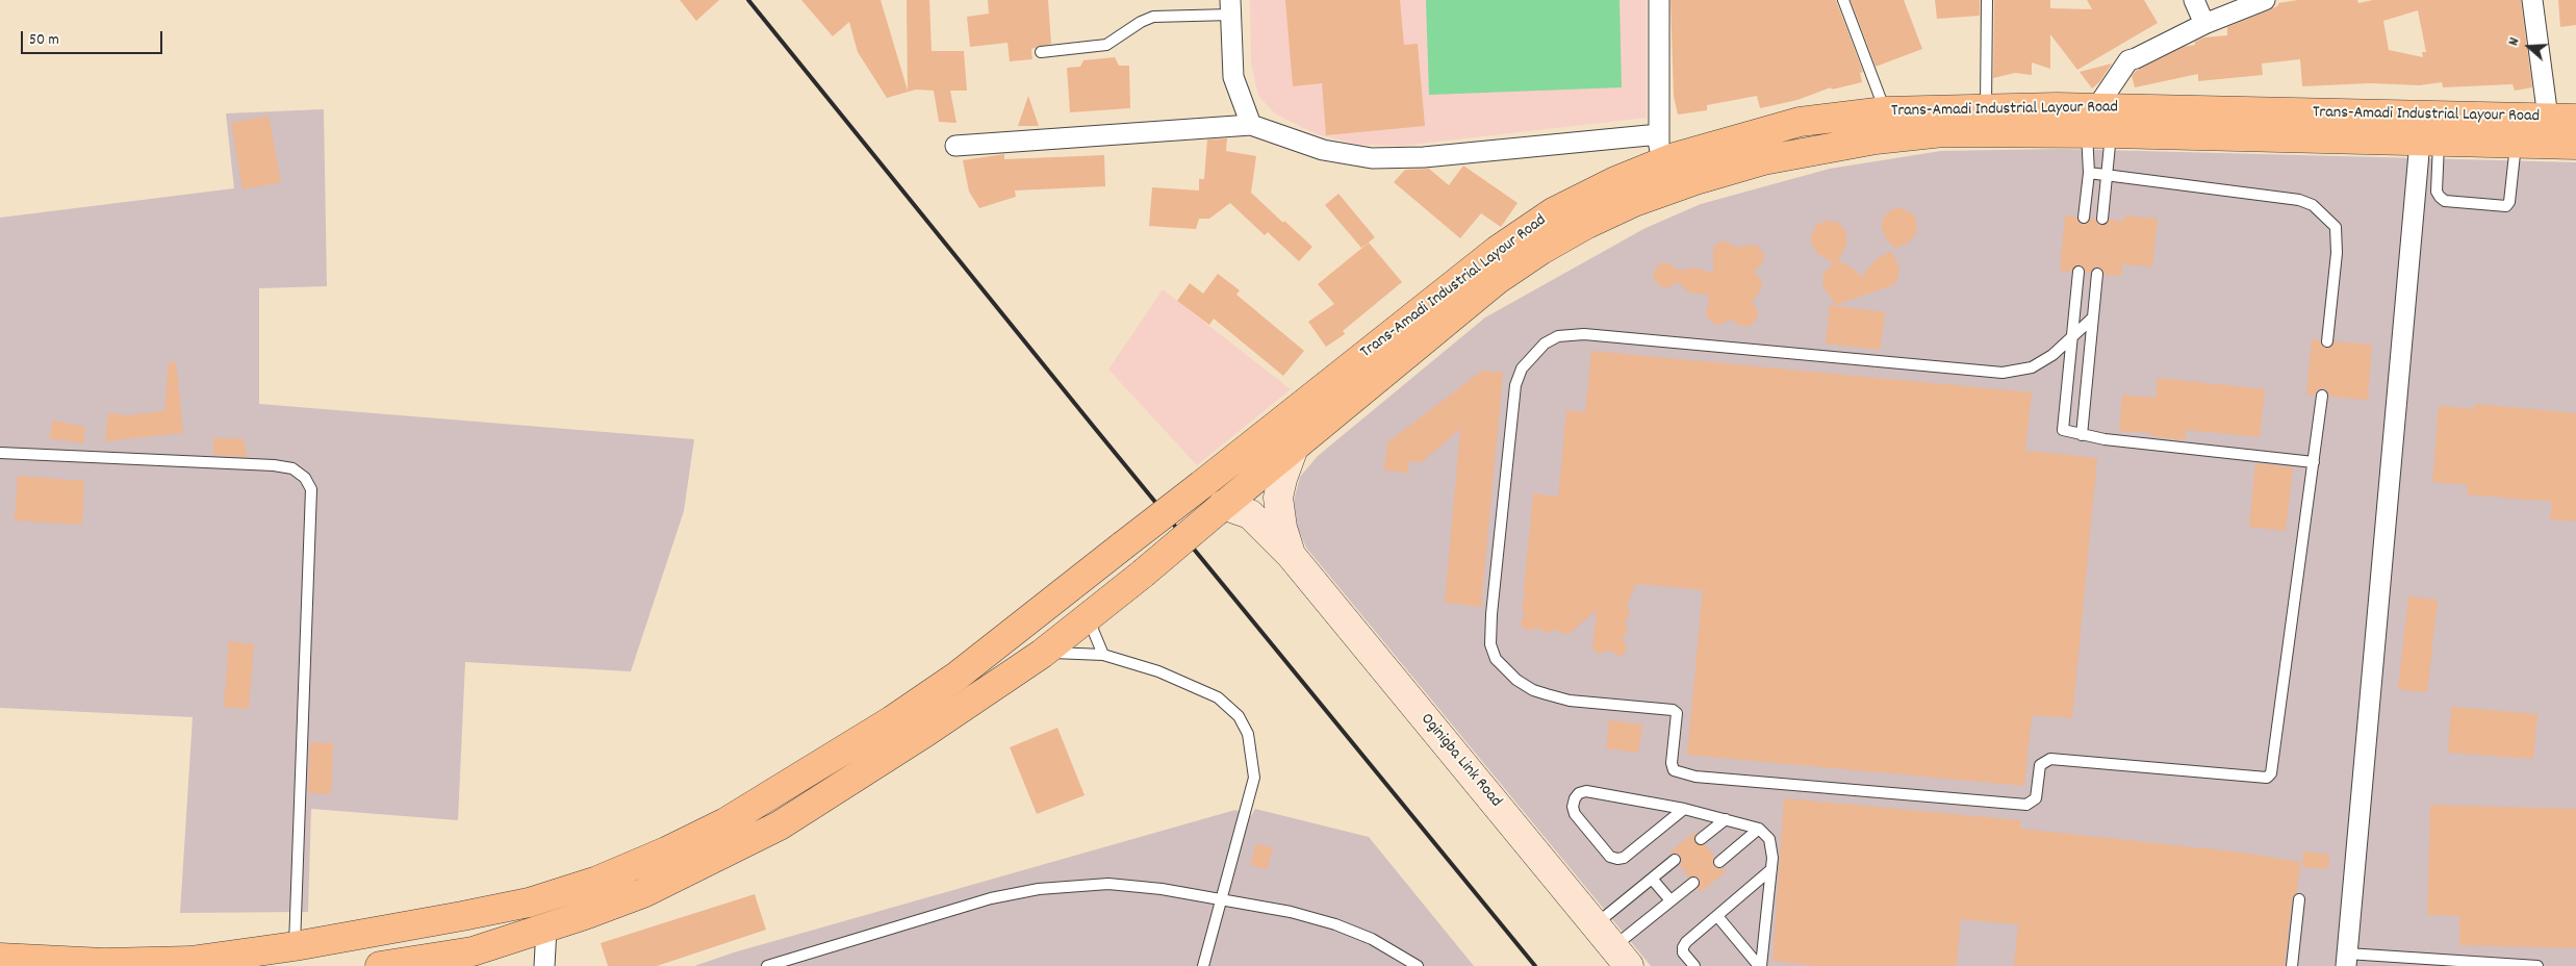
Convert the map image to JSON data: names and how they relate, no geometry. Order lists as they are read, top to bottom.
{
  "streets": {
    "main road": ["Trans-Amadi Industrial Layour Road"],
    "street": ["Oginigba Link Road"]
  },
  "crossings": [
    ["Trans-Amadi Industrial Layour Road", "Oginigba Link Road"]
  ],
  "scale_bar": "50 m",
  "north": "left"
}
